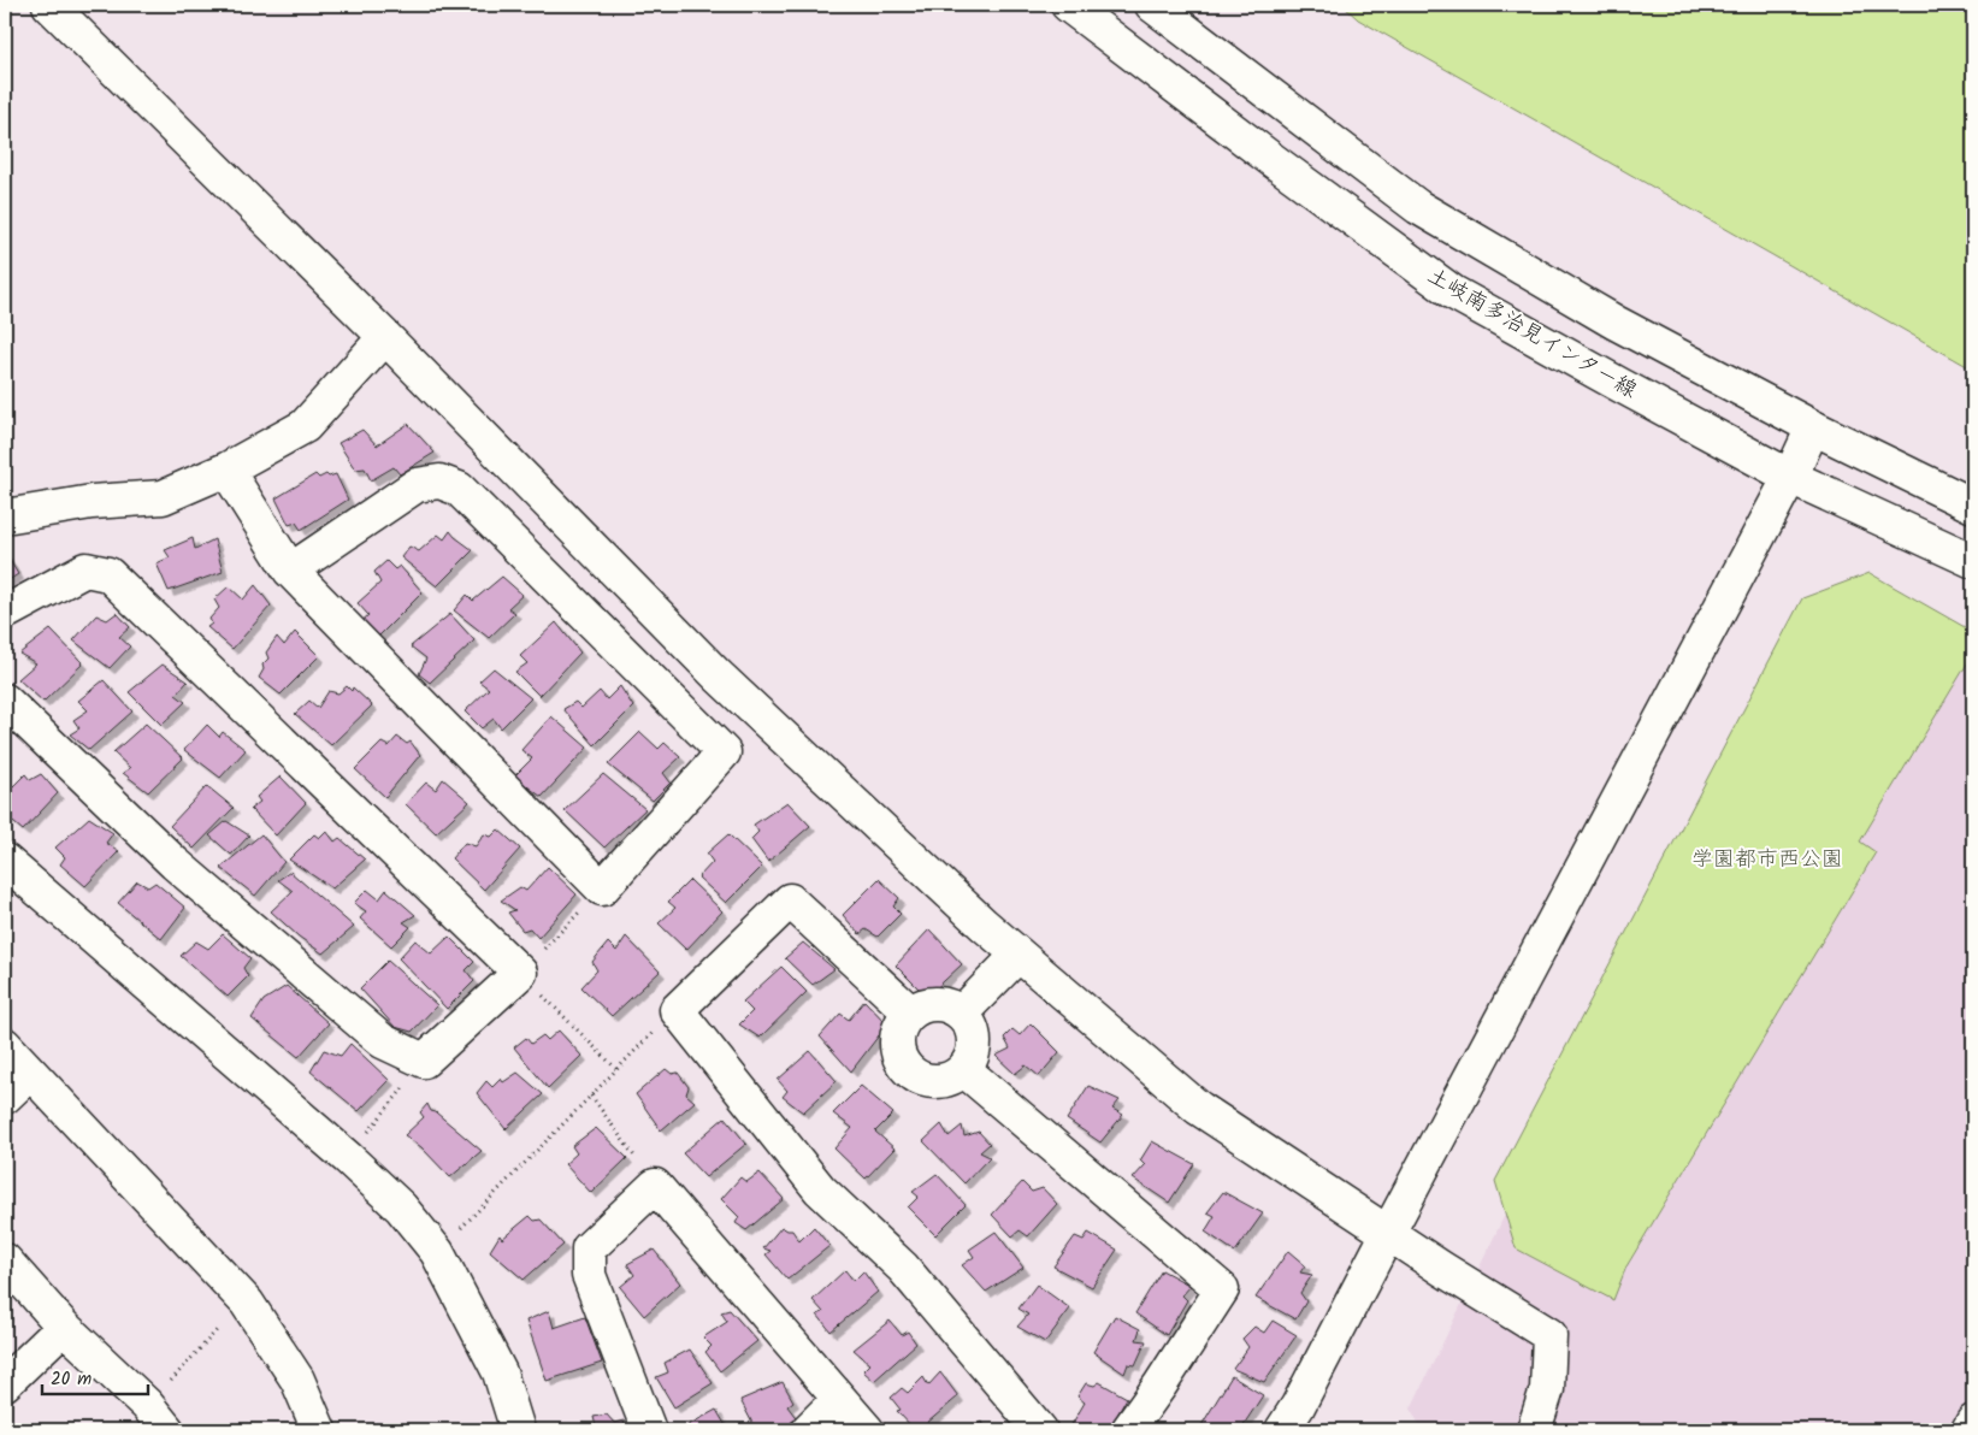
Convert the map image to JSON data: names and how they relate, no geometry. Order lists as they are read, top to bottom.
{
  "streets": {
    "street": ["土岐南多治見インター線"]
  },
  "parks": ["学園都市西公園"],
  "scale_bar": "20 m"
}
